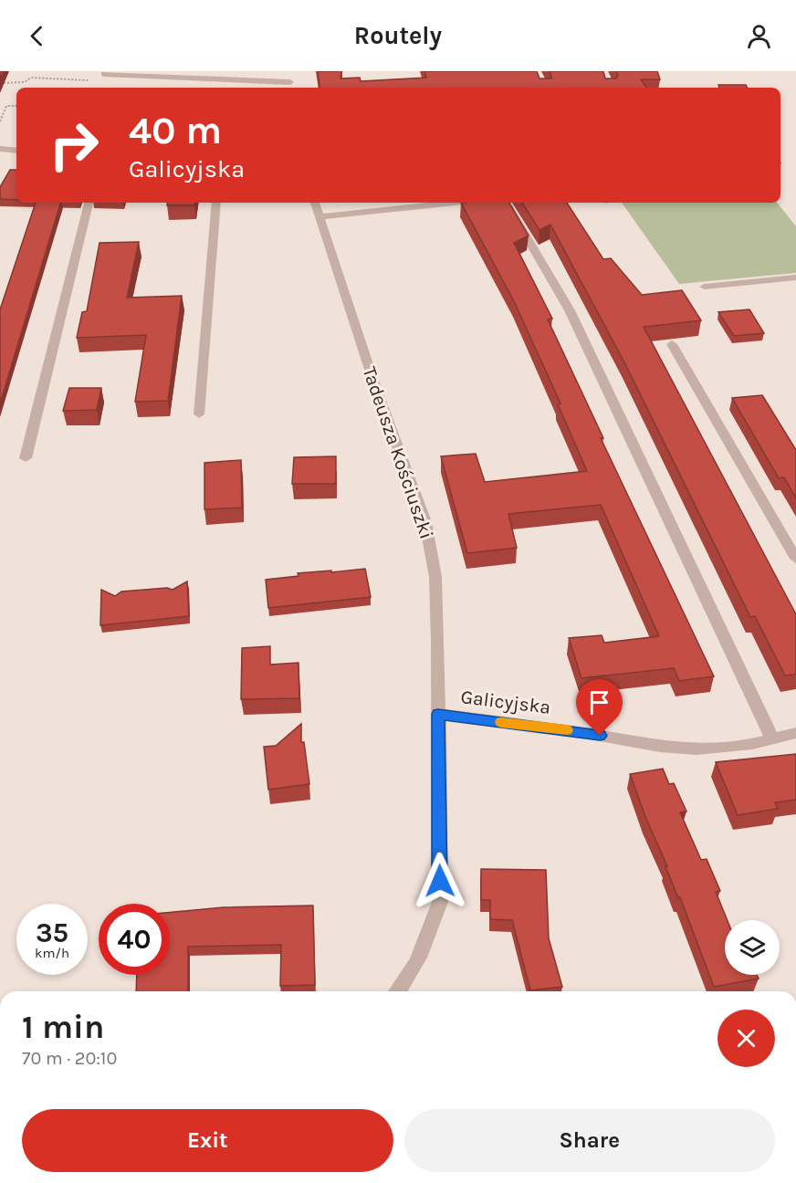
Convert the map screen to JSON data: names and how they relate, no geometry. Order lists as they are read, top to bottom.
{
  "streets": {
    "street": ["Tadeusza Kościuszki", "Galicyjska"]
  },
  "crossings": [
    ["Tadeusza Kościuszki", "Galicyjska"]
  ],
  "page": {
    "header": "Routely",
    "turn": ["40 m", "Galicyjska"],
    "speed": "35 km/h",
    "limit": "40",
    "heading": ["1 min", "70 m · 20:10"],
    "buttons": ["Exit", "Share"]
  }
}
